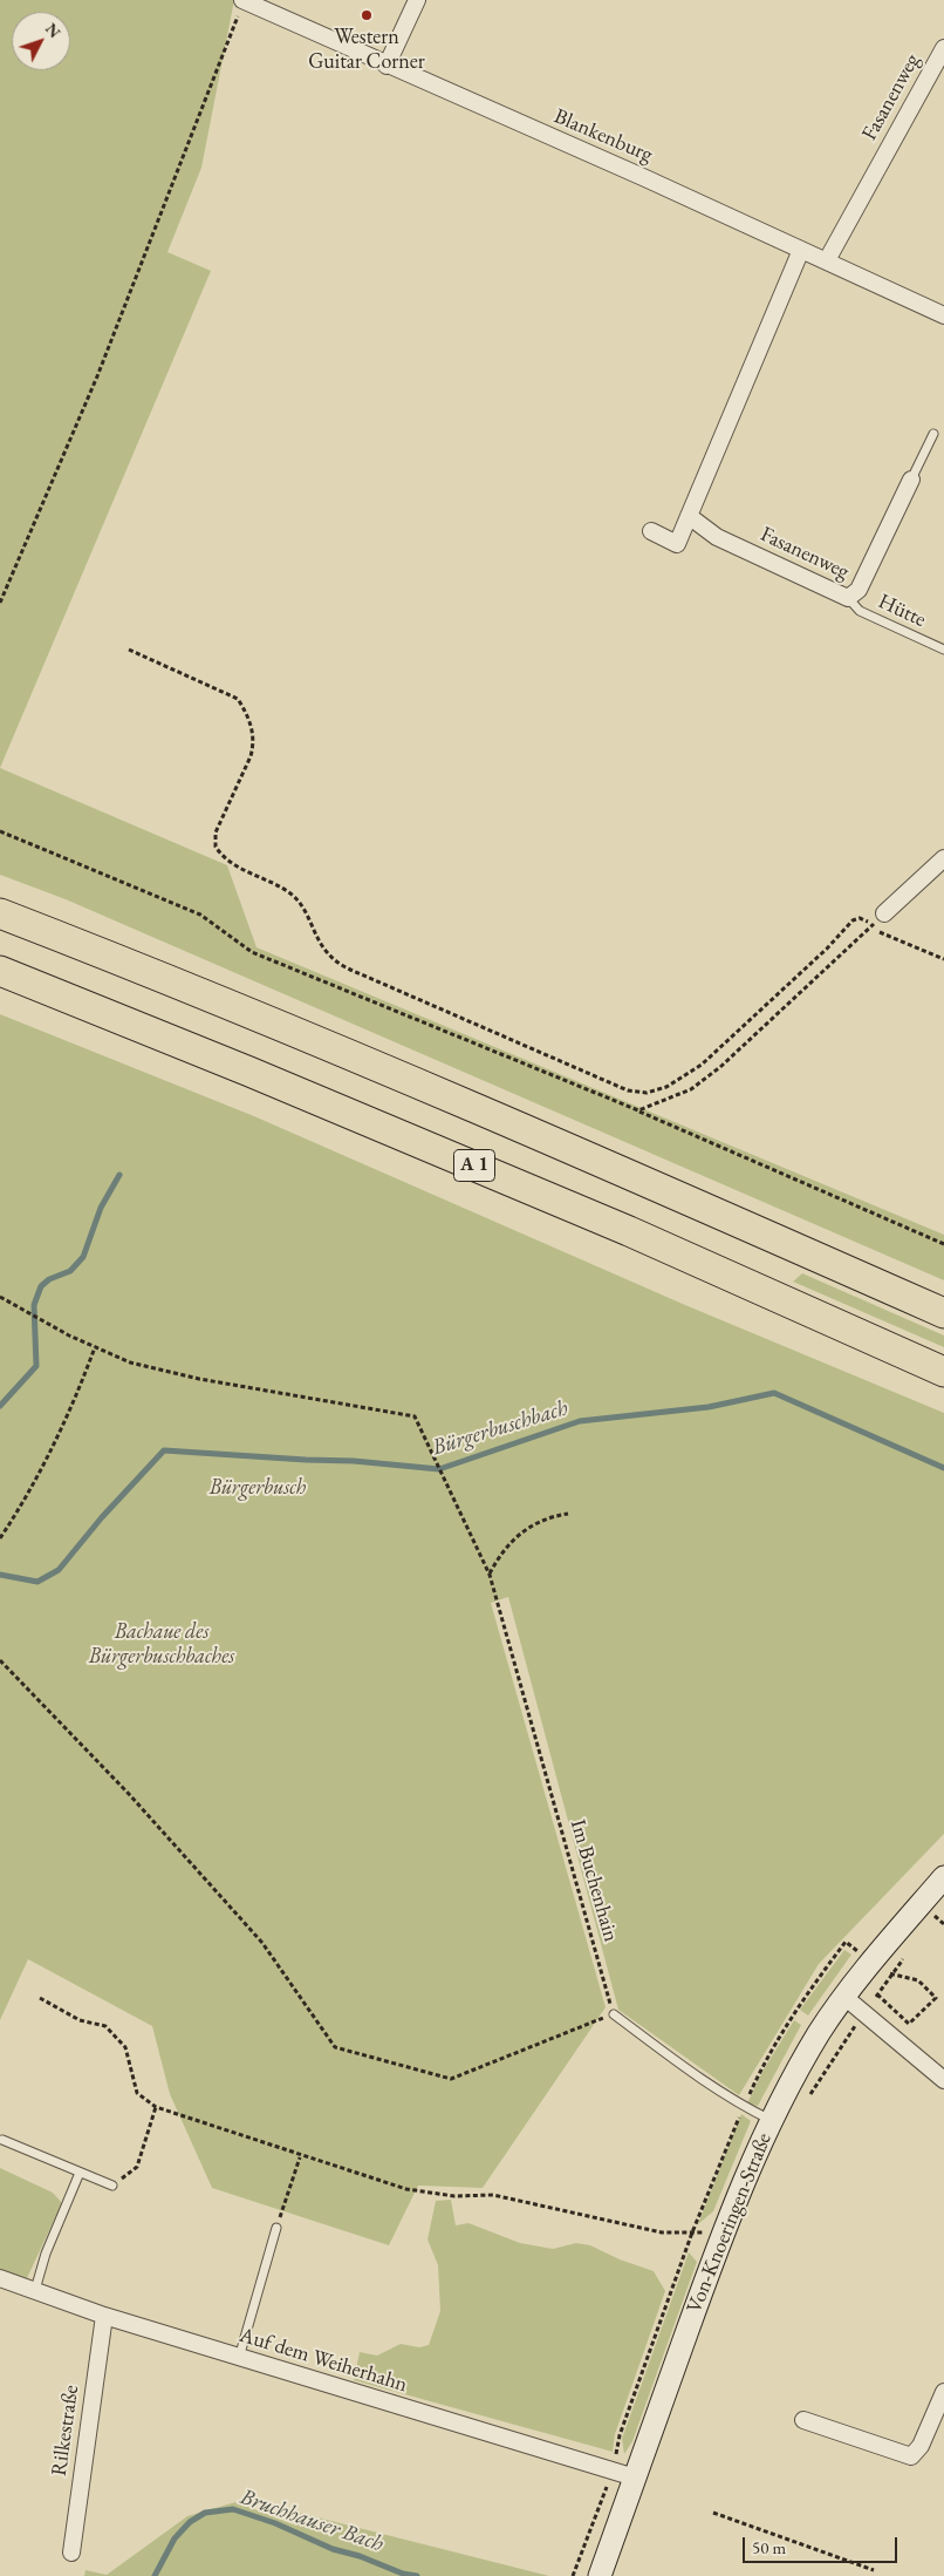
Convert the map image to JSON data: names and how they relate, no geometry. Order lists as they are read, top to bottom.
{
  "streets": {
    "highway": ["A 1"],
    "main road": ["Von-Knoeringen-Straße"],
    "street": [
      "Fasanenweg",
      "Blankenburg",
      "Auf dem Weiherhahn",
      "Rilkestraße"
    ],
    "lane": ["Hütte"],
    "path": ["Im Buchenhain"]
  },
  "crossings": [
    ["Fasanenweg", "Blankenburg"],
    ["Fasanenweg", "Hütte"],
    ["Von-Knoeringen-Straße", "Auf dem Weiherhahn"],
    ["Auf dem Weiherhahn", "Rilkestraße"]
  ],
  "water": ["Bürgerbuschbach", "Bruchhauser Bach"],
  "parks": ["Bürgerbusch", "Bachaue des Bürgerbuschbaches"],
  "places": ["Western Guitar Corner"],
  "scale_bar": "50 m",
  "north": "top right"
}
